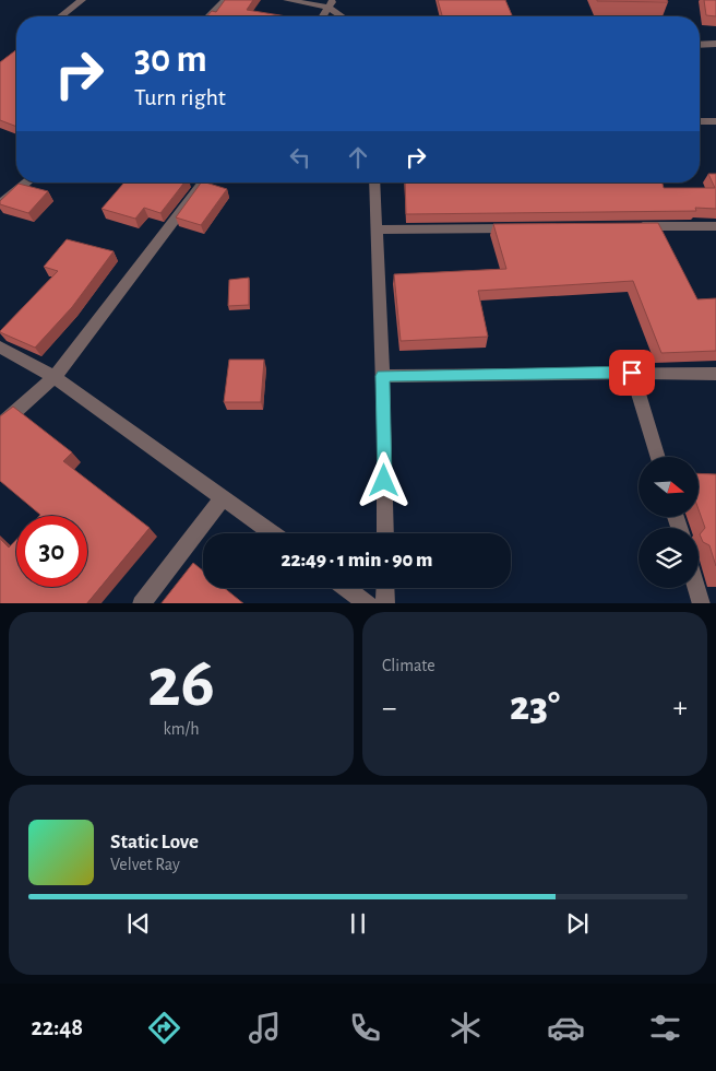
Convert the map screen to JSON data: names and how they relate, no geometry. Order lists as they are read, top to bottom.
{
  "north": "right",
  "page": {
    "turn": ["30 m", "Turn right"],
    "limit": "30",
    "trip": "22:49 · 1 min · 90 m",
    "tile": [
      ["26", "km/h"],
      "Climate"
    ],
    "heat": ["−", "23°", "+"],
    "song": ["Static Love", "Velvet Ray"],
    "tabs": "22:48"
  }
}
